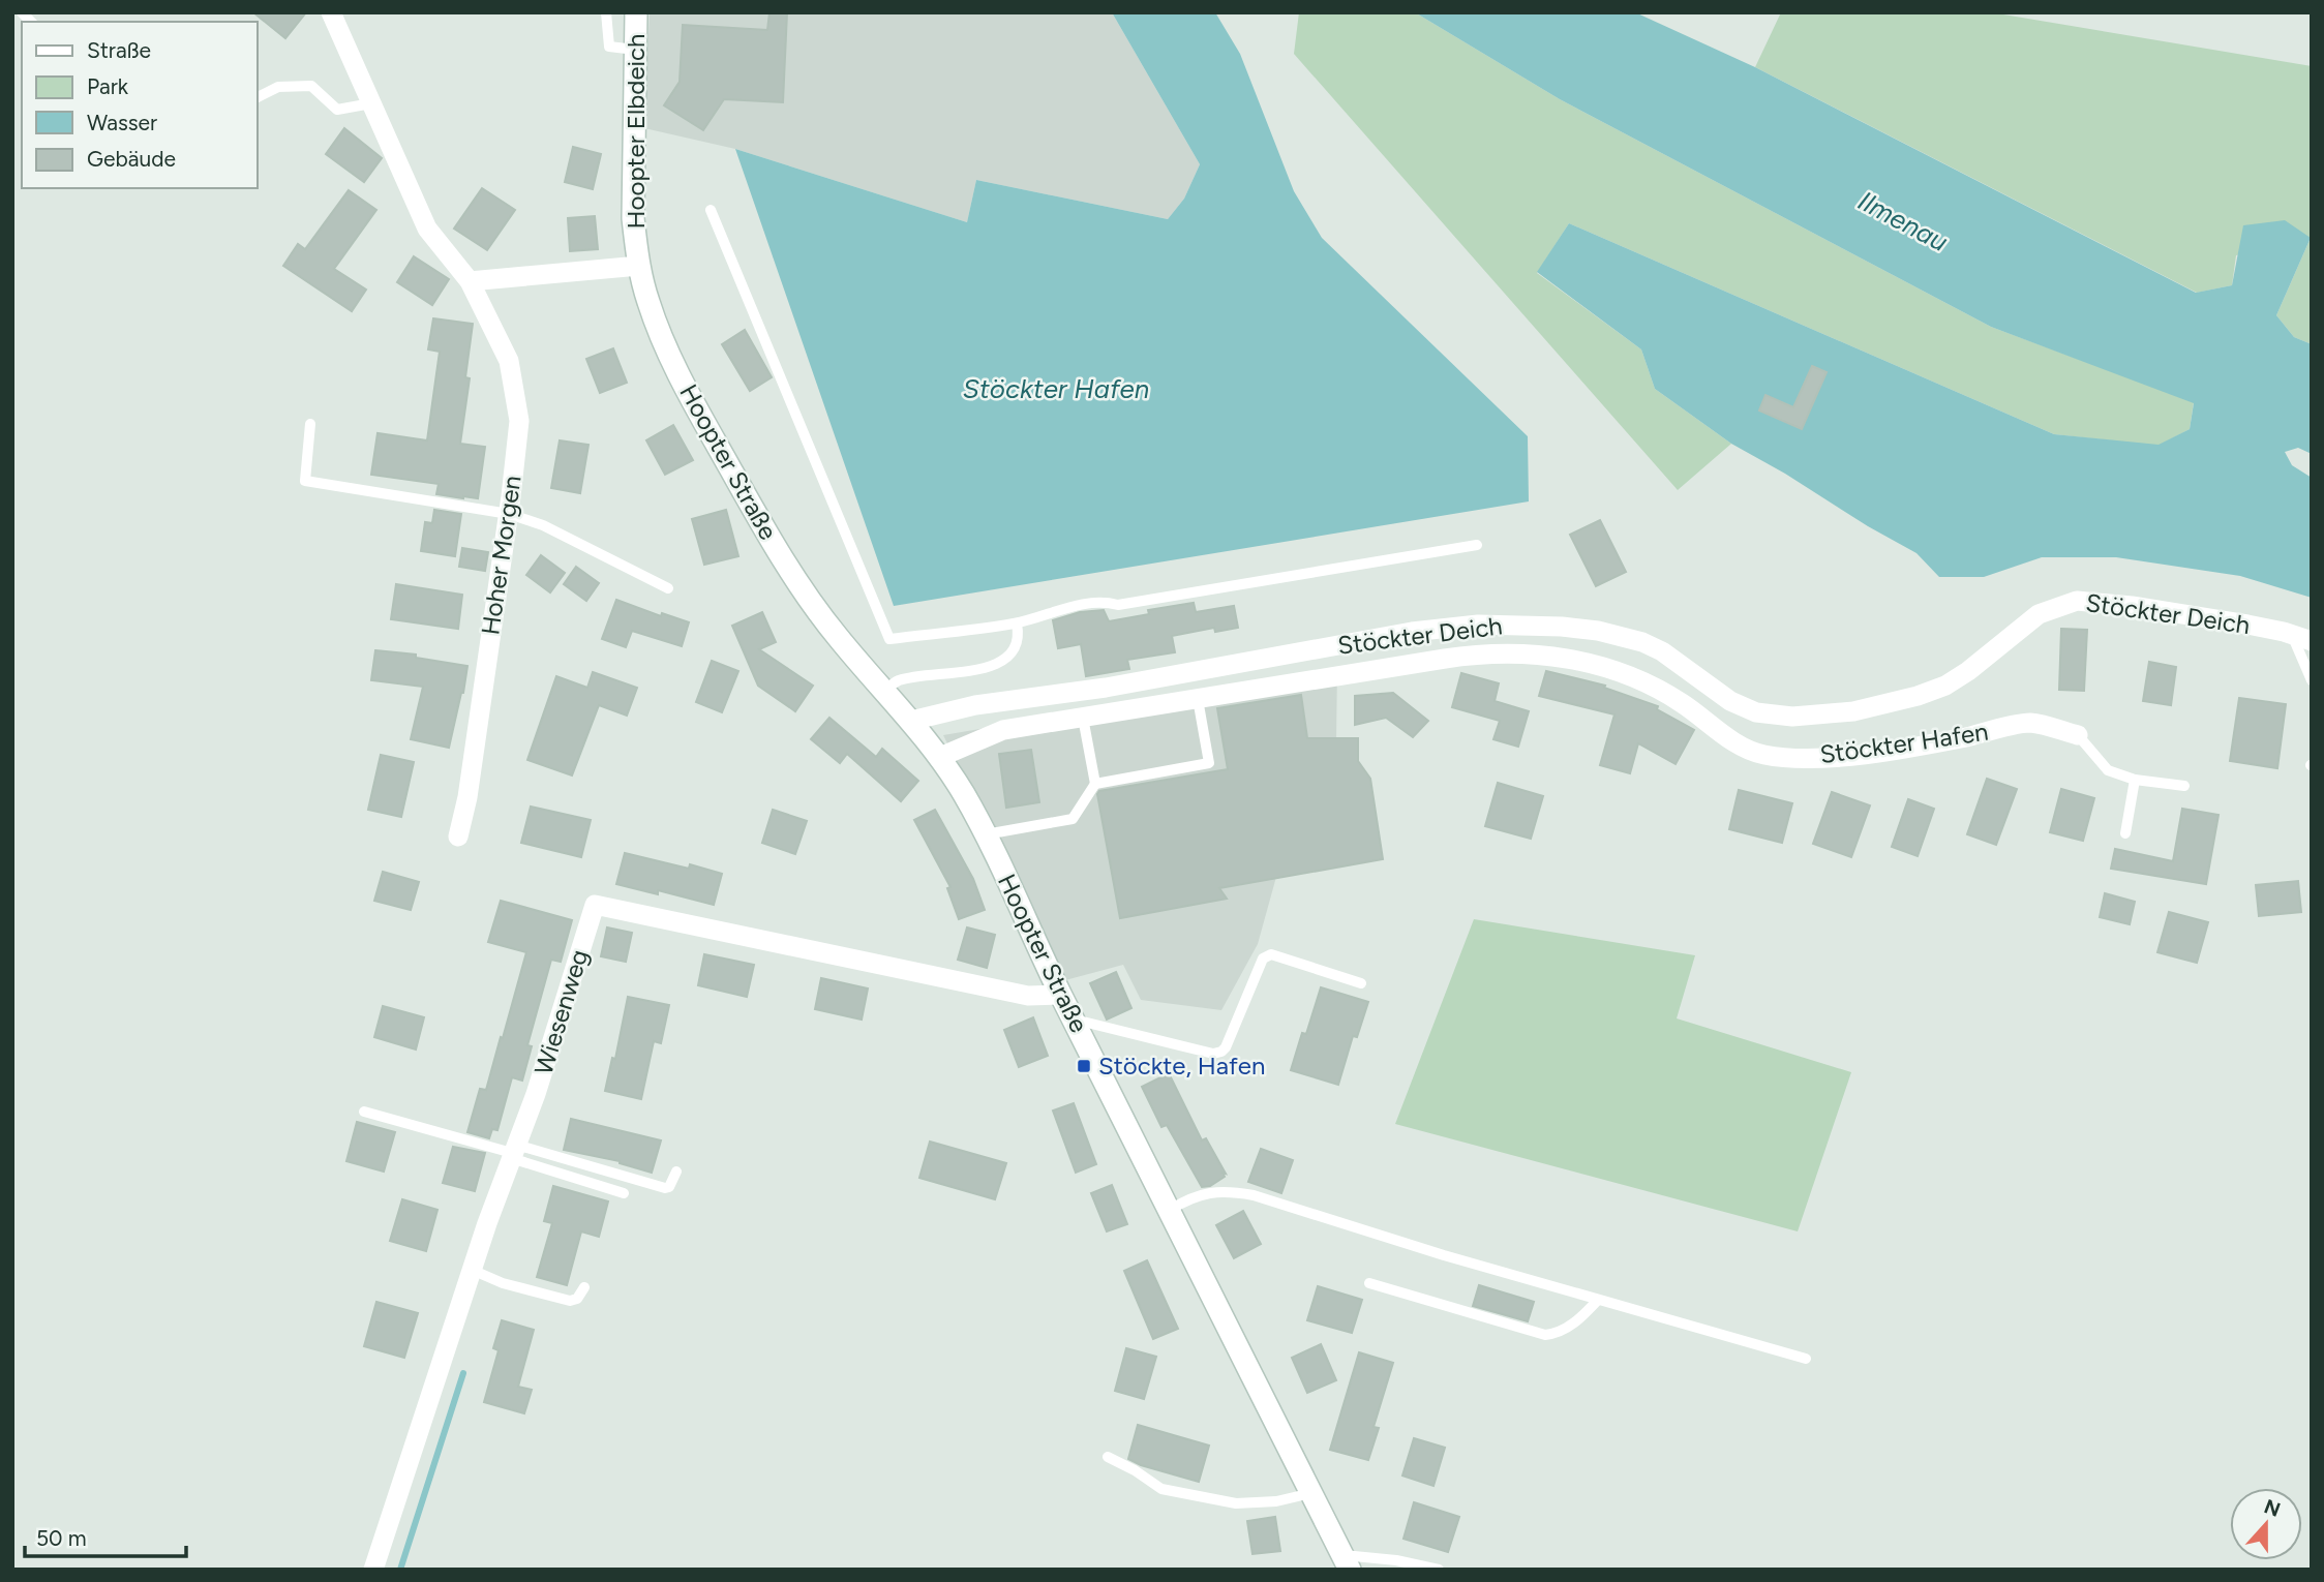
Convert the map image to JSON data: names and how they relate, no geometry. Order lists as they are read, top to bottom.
{
  "streets": {
    "street": [
      "Hoopter Elbdeich",
      "Hoopter Straße",
      "Hoher Morgen",
      "Stöckter Deich",
      "Stöckter Hafen",
      "Wiesenweg"
    ]
  },
  "crossings": [
    ["Hoopter Elbdeich", "Hoopter Straße"],
    ["Hoopter Straße", "Stöckter Deich"],
    ["Hoopter Straße", "Stöckter Hafen"],
    ["Hoopter Straße", "Wiesenweg"]
  ],
  "water": ["Ilmenau", "Stöckter Hafen"],
  "places": {
    "transit": ["Stöckte, Hafen"]
  },
  "legend": [
    "Straße",
    "Park",
    "Wasser",
    "Gebäude"
  ],
  "scale_bar": "50 m",
  "north": "top"
}
